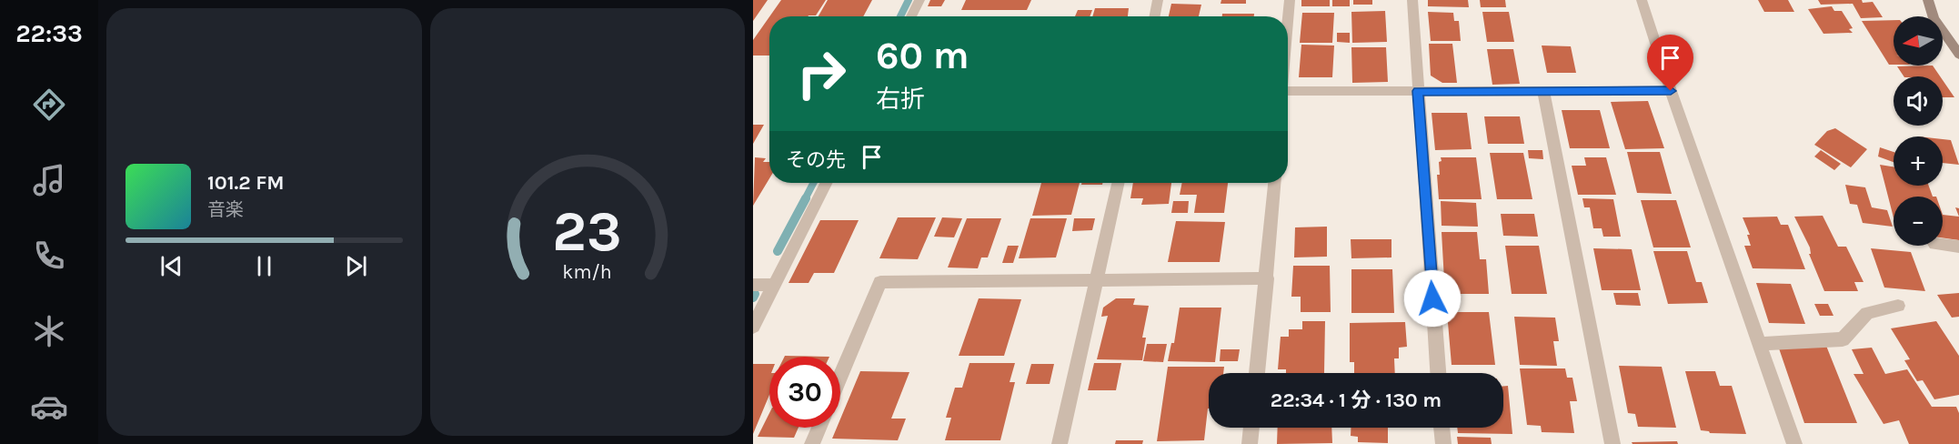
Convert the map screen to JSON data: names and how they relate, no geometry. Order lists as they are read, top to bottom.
{
  "north": "left",
  "page": {
    "tabs": "22:33",
    "map_buttons": ["+", "−"],
    "turn": ["60 m", "右折"],
    "then": "その先",
    "song": ["101.2 FM", "音楽"],
    "limit": "30",
    "trip": "22:34 · 1 分 · 130 m",
    "gauge": ["23", "km/h"]
  }
}
